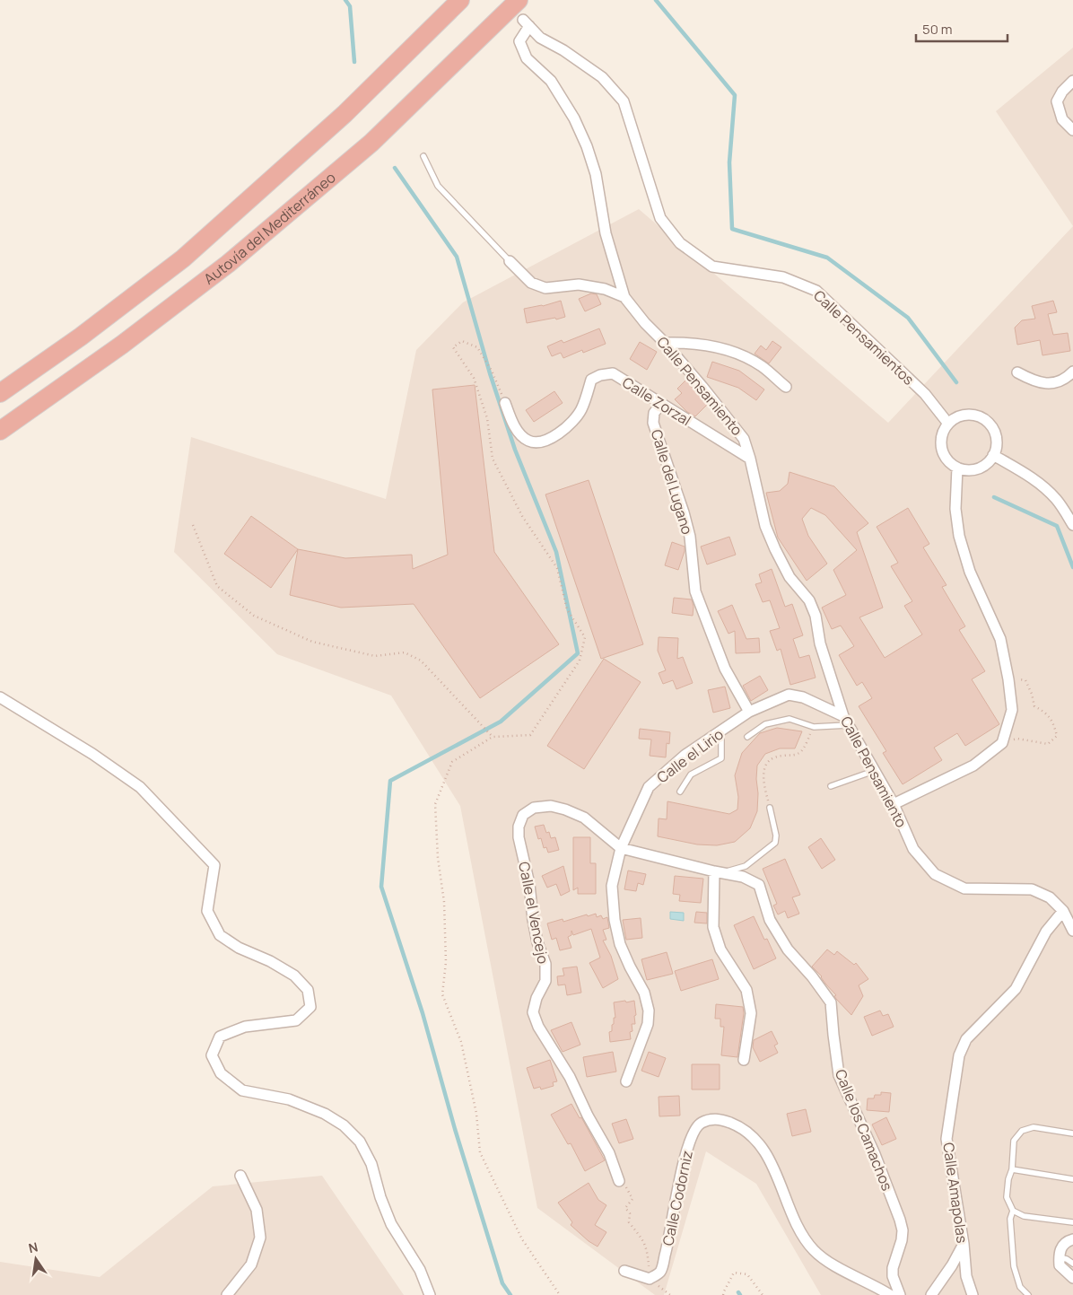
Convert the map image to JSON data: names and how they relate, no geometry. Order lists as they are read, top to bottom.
{
  "streets": {
    "highway": ["Autovía del Mediterráneo"],
    "street": [
      "Calle Pensamientos",
      "Calle Pensamiento",
      "Calle Zorzal",
      "Calle del Lugano",
      "Calle el Lirio",
      "Calle el Vencejo",
      "Calle los Camachos",
      "Calle Amapolas",
      "Calle Codorniz"
    ]
  },
  "crossings": [
    ["Calle Pensamientos", "Calle Pensamiento"],
    ["Calle Pensamiento", "Calle Zorzal"],
    ["Calle Pensamiento", "Calle el Lirio"],
    ["Calle Pensamiento", "Calle Amapolas"],
    ["Calle Zorzal", "Calle del Lugano"],
    ["Calle del Lugano", "Calle el Lirio"],
    ["Calle el Lirio", "Calle el Vencejo"],
    ["Calle el Lirio", "Calle los Camachos"],
    ["Calle el Vencejo", "Calle los Camachos"]
  ],
  "scale_bar": "50 m",
  "north": "top"
}
